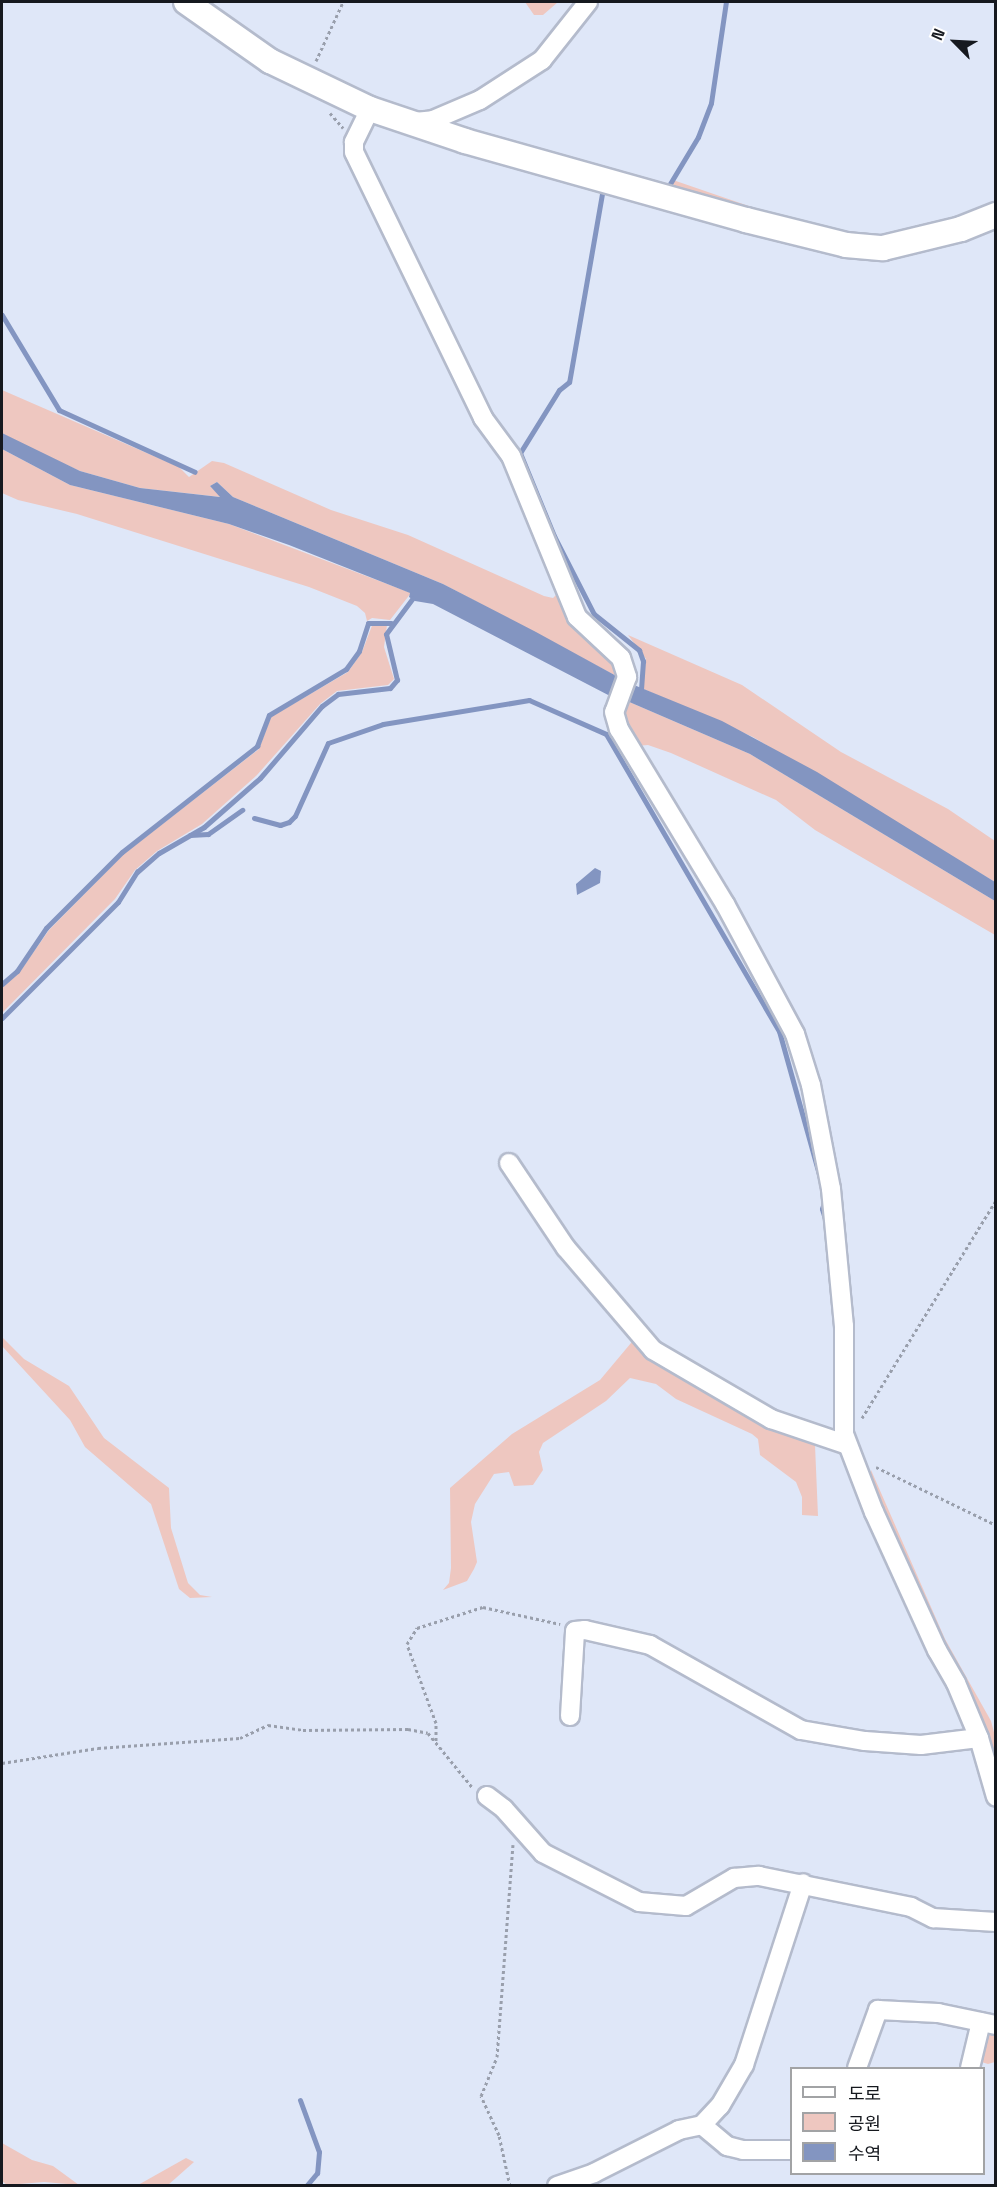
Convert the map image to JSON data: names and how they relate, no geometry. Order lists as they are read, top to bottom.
{
  "legend": ["도로", "공원", "수역"],
  "north": "top left"
}
